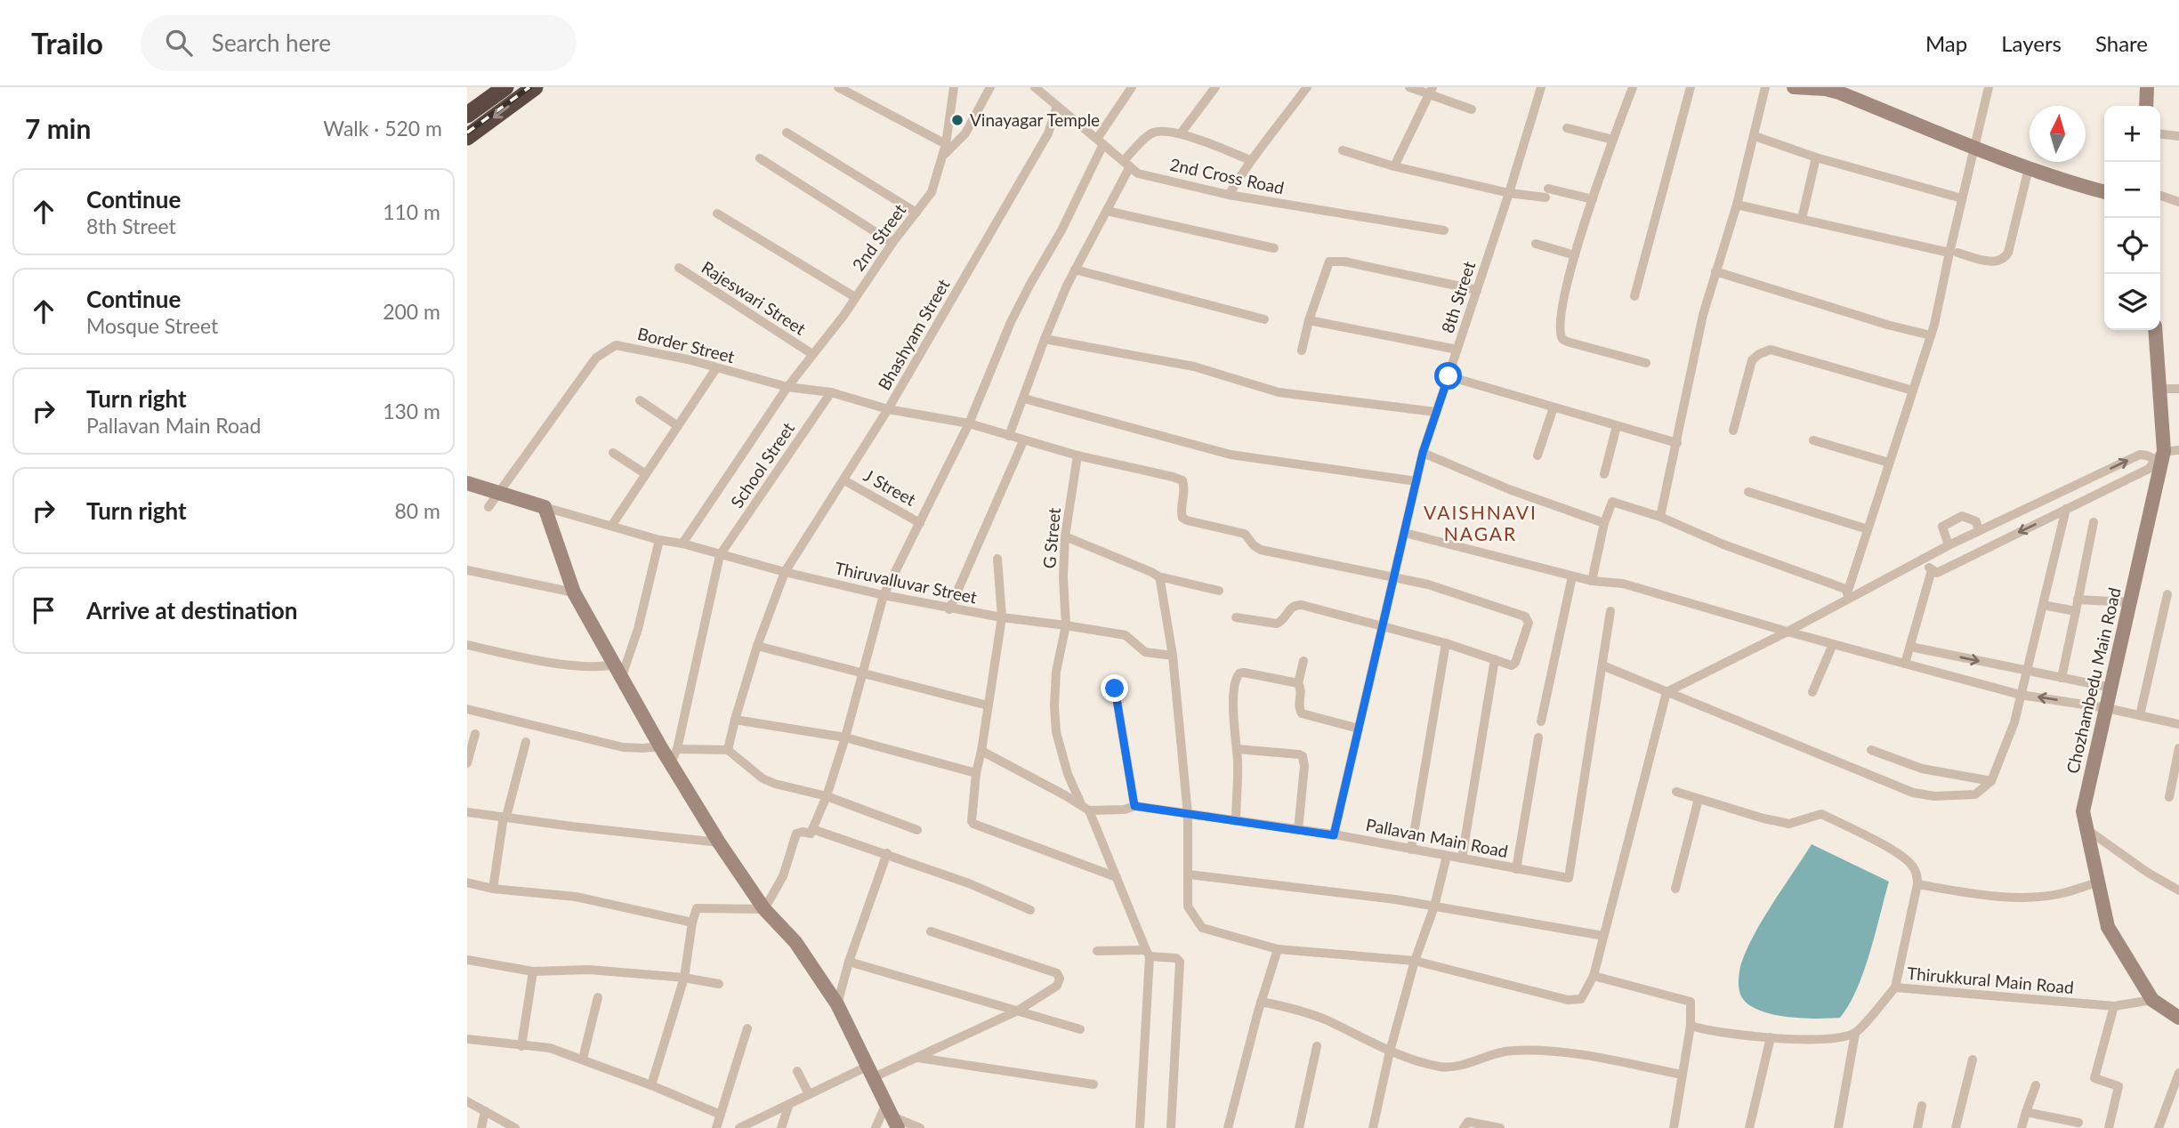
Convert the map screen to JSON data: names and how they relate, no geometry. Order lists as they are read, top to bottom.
{
  "streets": {
    "street": [
      "2nd Cross Road",
      "2nd Street",
      "8th Street",
      "Rajeswari Street",
      "Bhashyam Street",
      "Border Street",
      "School Street",
      "J Street",
      "G Street",
      "Thiruvalluvar Street",
      "Chozhambedu Main Road",
      "Pallavan Main Road",
      "Thirukkural Main Road"
    ]
  },
  "crossings": [
    ["2nd Cross Road", "Bhashyam Street"],
    ["2nd Street", "Rajeswari Street"],
    ["2nd Street", "Border Street"],
    ["2nd Street", "Thiruvalluvar Street"],
    ["8th Street", "Border Street"],
    ["8th Street", "Pallavan Main Road"],
    ["Bhashyam Street", "Border Street"],
    ["Bhashyam Street", "J Street"],
    ["Bhashyam Street", "Thiruvalluvar Street"],
    ["Border Street", "School Street"],
    ["Border Street", "G Street"],
    ["School Street", "Thiruvalluvar Street"],
    ["G Street", "Thiruvalluvar Street"],
    ["G Street", "Pallavan Main Road"],
    ["Chozhambedu Main Road", "Thirukkural Main Road"]
  ],
  "districts": ["VAISHNAVI NAGAR"],
  "places": ["Vinayagar Temple"],
  "north": "top",
  "page": {
    "header": "Trailo",
    "search": "Search here",
    "nav": ["Map", "Layers", "Share"],
    "heading": ["7 min", "Walk · 520 m"],
    "map_buttons": ["+", "−"],
    "list": [
      ["Continue", "8th Street", "110 m"],
      ["Continue", "Mosque Street", "200 m"],
      ["Turn right", "Pallavan Main Road", "130 m"],
      ["Turn right", "80 m"],
      "Arrive at destination"
    ]
  }
}
